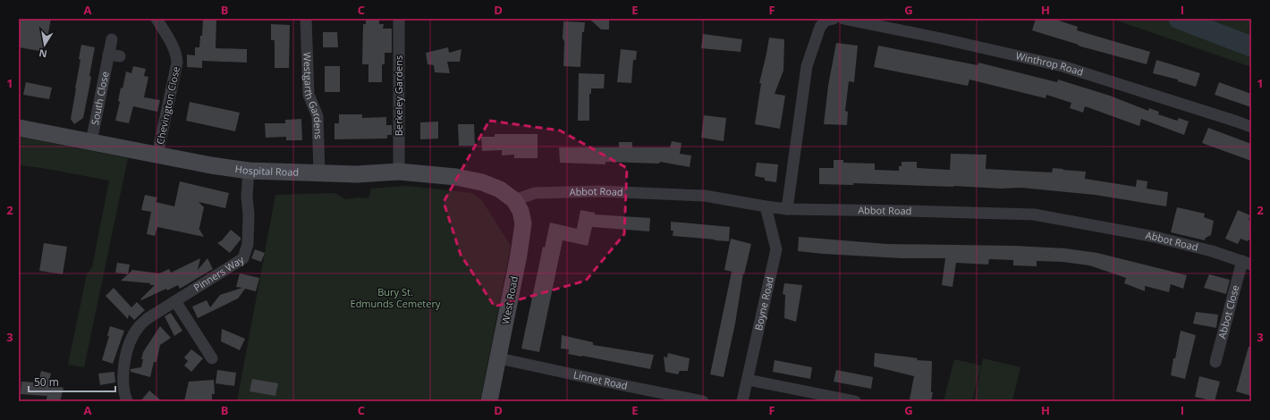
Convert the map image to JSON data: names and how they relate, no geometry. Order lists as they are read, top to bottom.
{
  "streets": {
    "street": [
      "Winthrop Road",
      "Westgarth Gardens",
      "Berkeley Gardens",
      "South Close",
      "Chevington Close",
      "Hospital Road",
      "Abbot Road",
      "Pinners Way",
      "West Road",
      "Boyne Road",
      "Abbot Close",
      "Linnet Road"
    ]
  },
  "crossings": [
    ["Westgarth Gardens", "Hospital Road"],
    ["Berkeley Gardens", "Hospital Road"],
    ["South Close", "Hospital Road"],
    ["Chevington Close", "Hospital Road"],
    ["Hospital Road", "Abbot Road"],
    ["Hospital Road", "Pinners Way"],
    ["Hospital Road", "West Road"],
    ["Abbot Road", "West Road"],
    ["Abbot Road", "Boyne Road"],
    ["Abbot Road", "Abbot Close"],
    ["West Road", "Linnet Road"]
  ],
  "parks": ["Bury St. Edmunds Cemetery"],
  "scale_bar": "50 m",
  "north": "bottom",
  "grid": {
    "columns": [
      "A",
      "B",
      "C",
      "D",
      "E",
      "F",
      "G",
      "H",
      "I"
    ],
    "rows": ["1", "2", "3"]
  }
}
